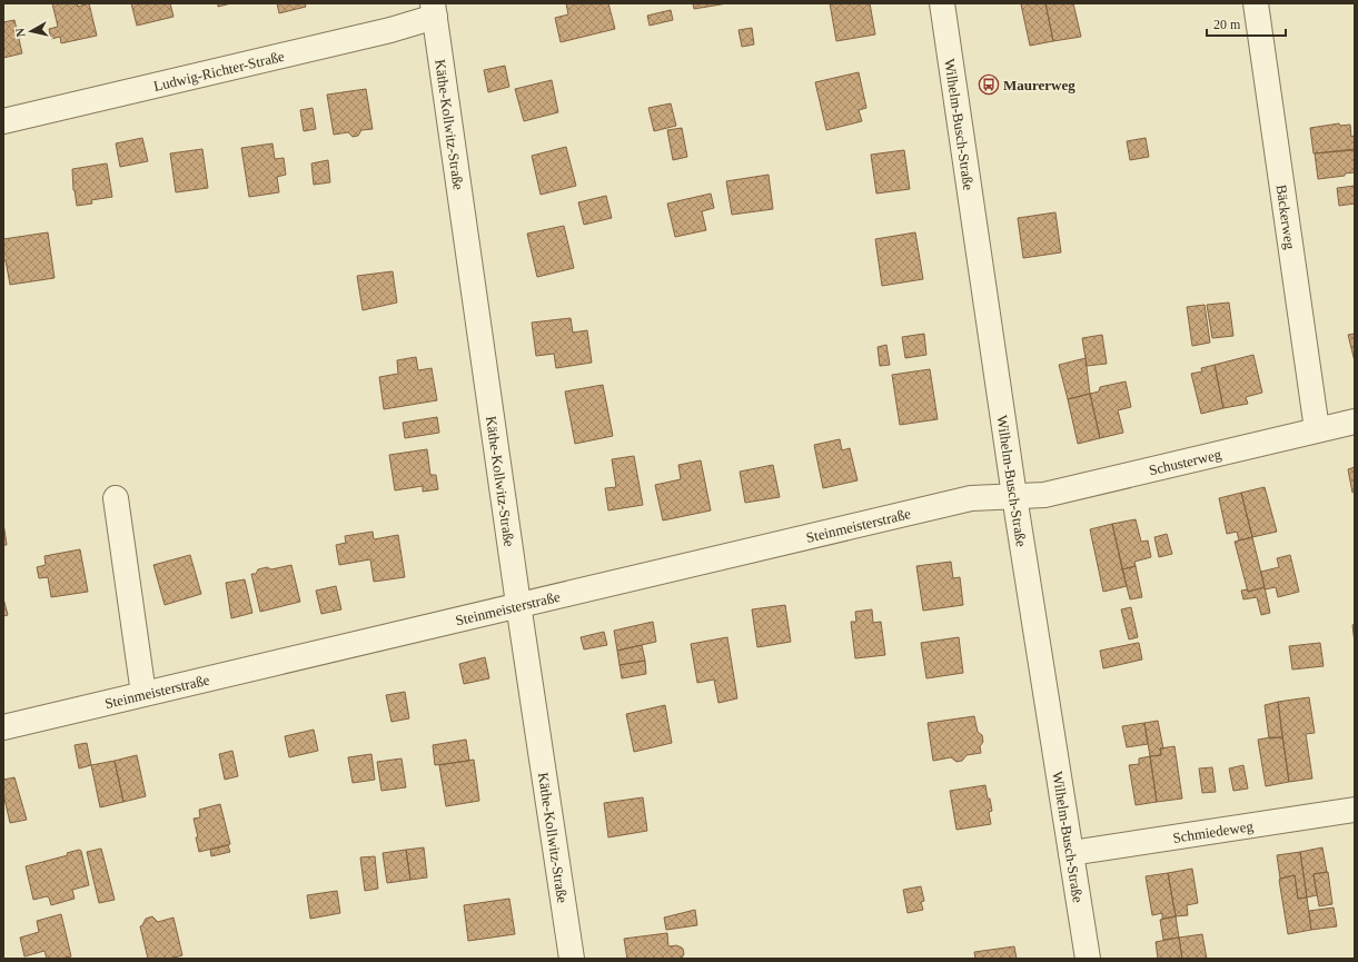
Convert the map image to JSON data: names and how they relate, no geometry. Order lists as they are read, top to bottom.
{
  "streets": {
    "street": [
      "Ludwig-Richter-Straße",
      "Käthe-Kollwitz-Straße",
      "Wilhelm-Busch-Straße",
      "Bäckerweg",
      "Schusterweg",
      "Steinmeisterstraße",
      "Schmiedeweg"
    ]
  },
  "crossings": [
    ["Ludwig-Richter-Straße", "Käthe-Kollwitz-Straße"],
    ["Käthe-Kollwitz-Straße", "Steinmeisterstraße"],
    ["Wilhelm-Busch-Straße", "Schusterweg"],
    ["Wilhelm-Busch-Straße", "Steinmeisterstraße"],
    ["Wilhelm-Busch-Straße", "Schmiedeweg"],
    ["Bäckerweg", "Schusterweg"],
    ["Schusterweg", "Steinmeisterstraße"]
  ],
  "places": {
    "bus stop": ["Maurerweg"]
  },
  "scale_bar": "20 m",
  "north": "left"
}
